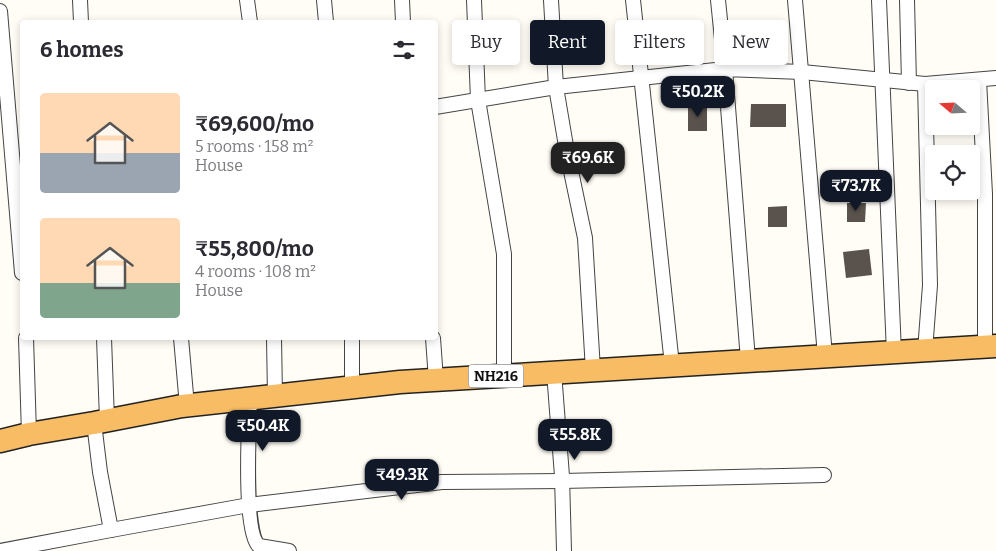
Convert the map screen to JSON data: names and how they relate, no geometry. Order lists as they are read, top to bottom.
{
  "streets": {
    "highway": ["NH216"]
  },
  "north": "left",
  "page": {
    "chip": [
      "Buy",
      "Rent",
      "Filters",
      "New"
    ],
    "heading": "6 homes",
    "price": [
      "₹50.2K",
      "₹69.6K",
      "₹73.7K",
      "₹50.4K",
      "₹55.8K",
      "₹49.3K"
    ],
    "list": [
      {
        "name": "₹69,600/mo",
        "note": "5 rooms · 158 m² · House"
      },
      {
        "name": "₹55,800/mo",
        "note": "4 rooms · 108 m² · House"
      }
    ]
  }
}
